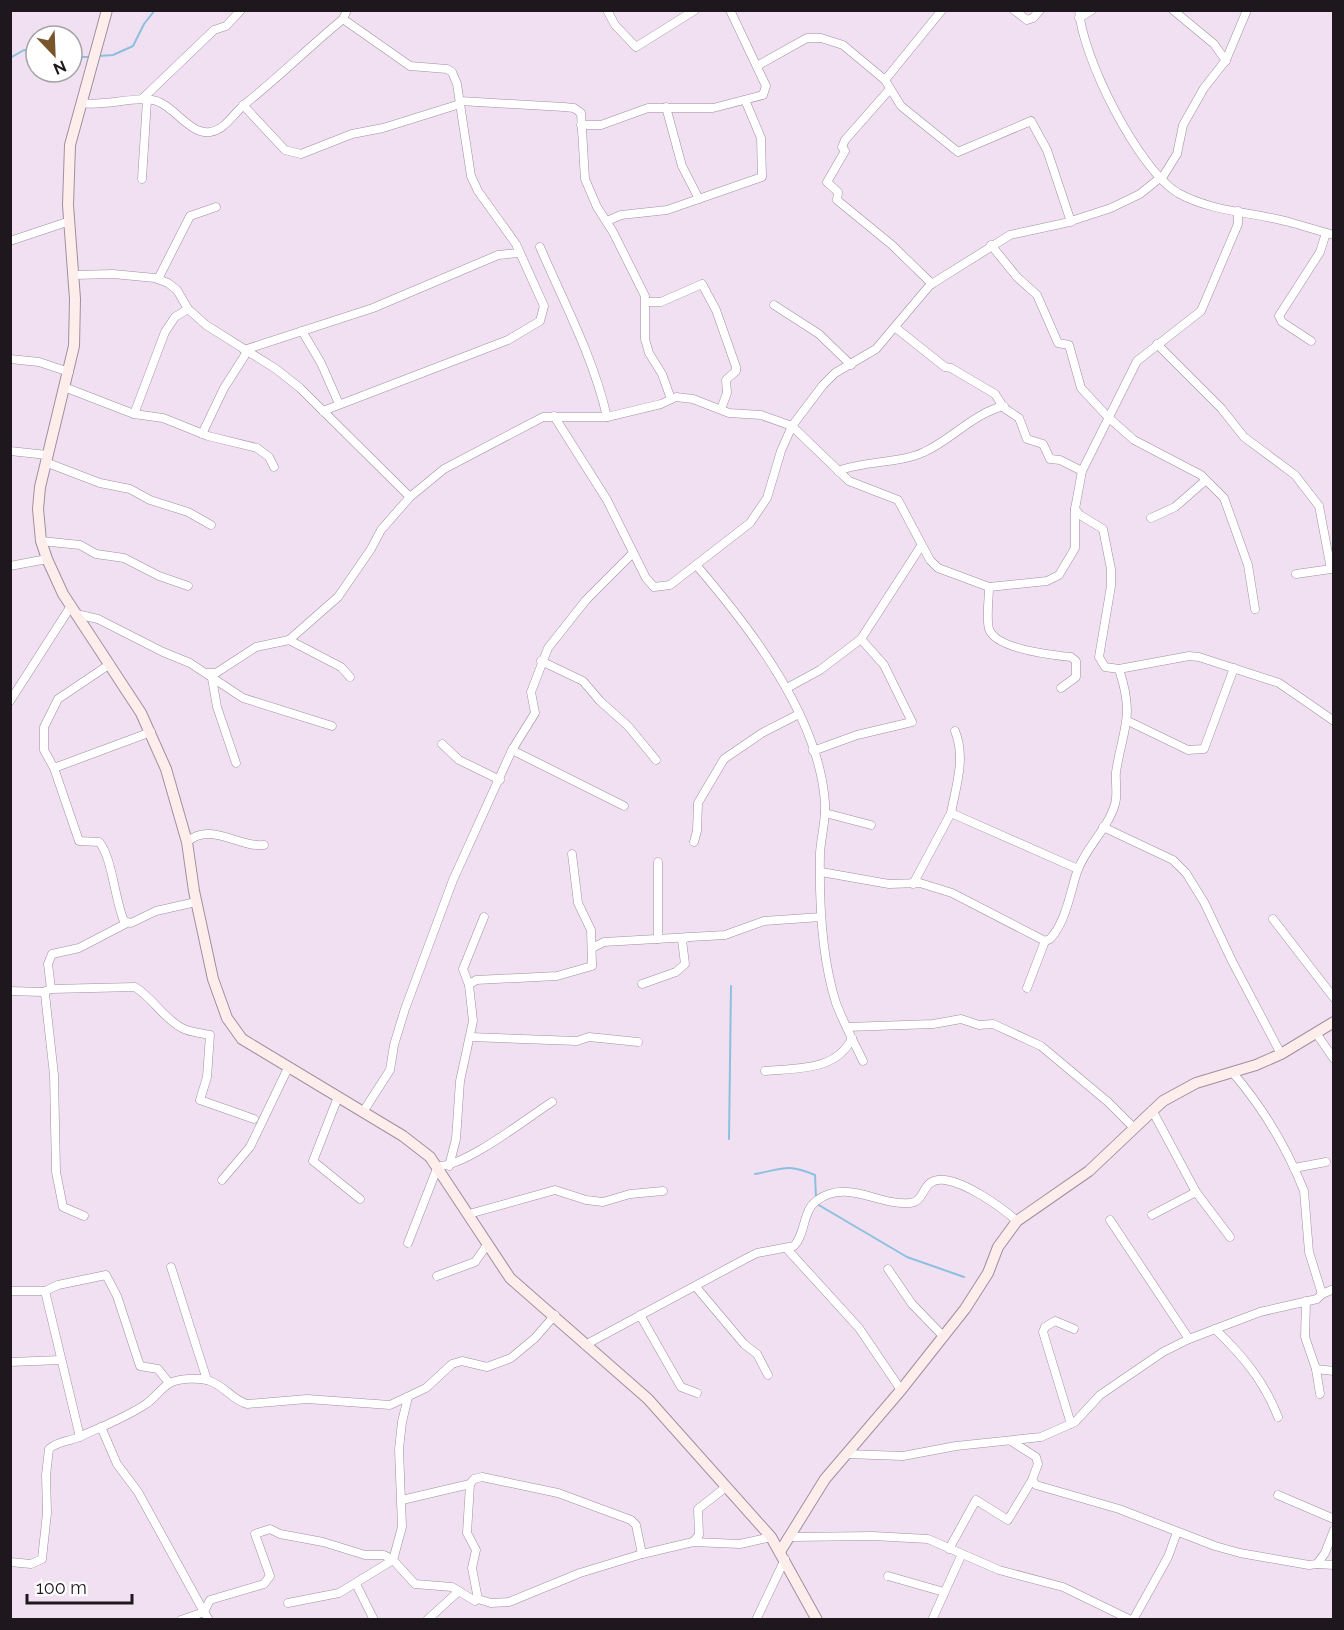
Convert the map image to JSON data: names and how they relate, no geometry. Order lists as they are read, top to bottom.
{
  "scale_bar": "100 m",
  "north": "bottom right"
}
